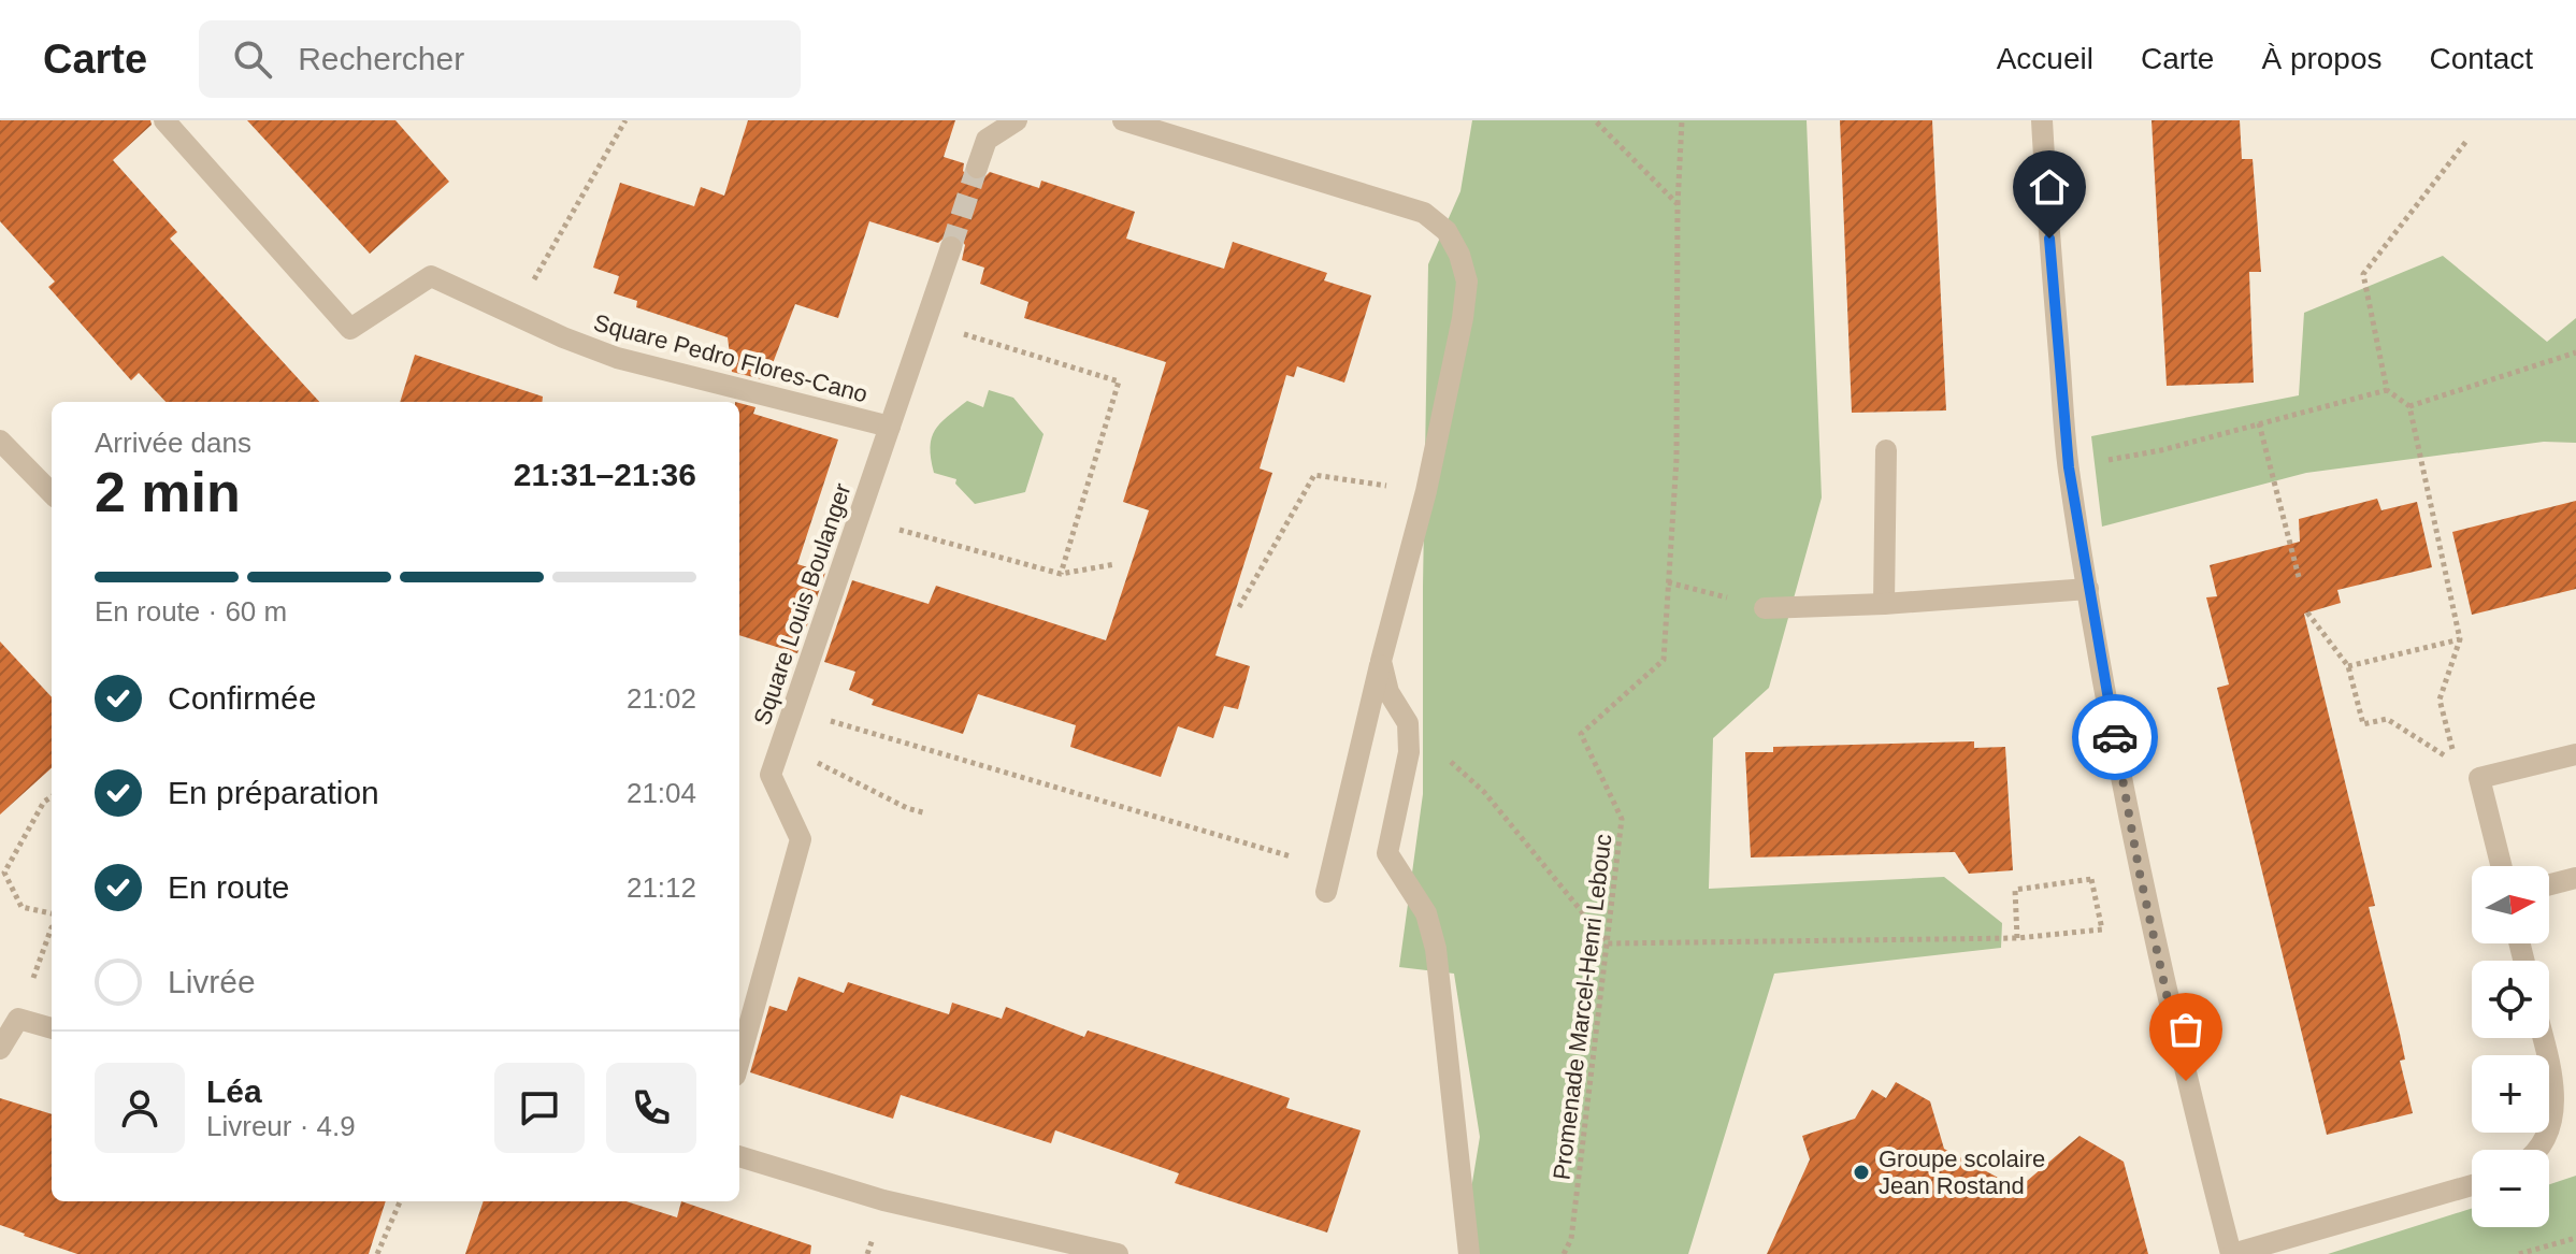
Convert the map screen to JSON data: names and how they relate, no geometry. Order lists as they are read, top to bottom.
{
  "streets": {
    "street": ["Square Pedro Flores-Cano", "Square Louis Boulanger"],
    "path": ["Promenade Marcel-Henri Lebouc"]
  },
  "crossings": [
    ["Square Pedro Flores-Cano", "Square Louis Boulanger"]
  ],
  "places": ["Groupe scolaire Jean Rostand"],
  "north": "right",
  "page": {
    "header": "Carte",
    "search": "Rechercher",
    "nav": [
      "Accueil",
      "Carte",
      "À propos",
      "Contact"
    ],
    "heading": ["2 min", "Arrivée dans", "21:31–21:36"],
    "panel": ["Léa", "Livreur · 4.9"],
    "bar": "En route · 60 m",
    "list": [
      ["Confirmée", "21:02"],
      ["En préparation", "21:04"],
      ["En route", "21:12"],
      "Livrée"
    ],
    "map_buttons": ["+", "−"]
  }
}
